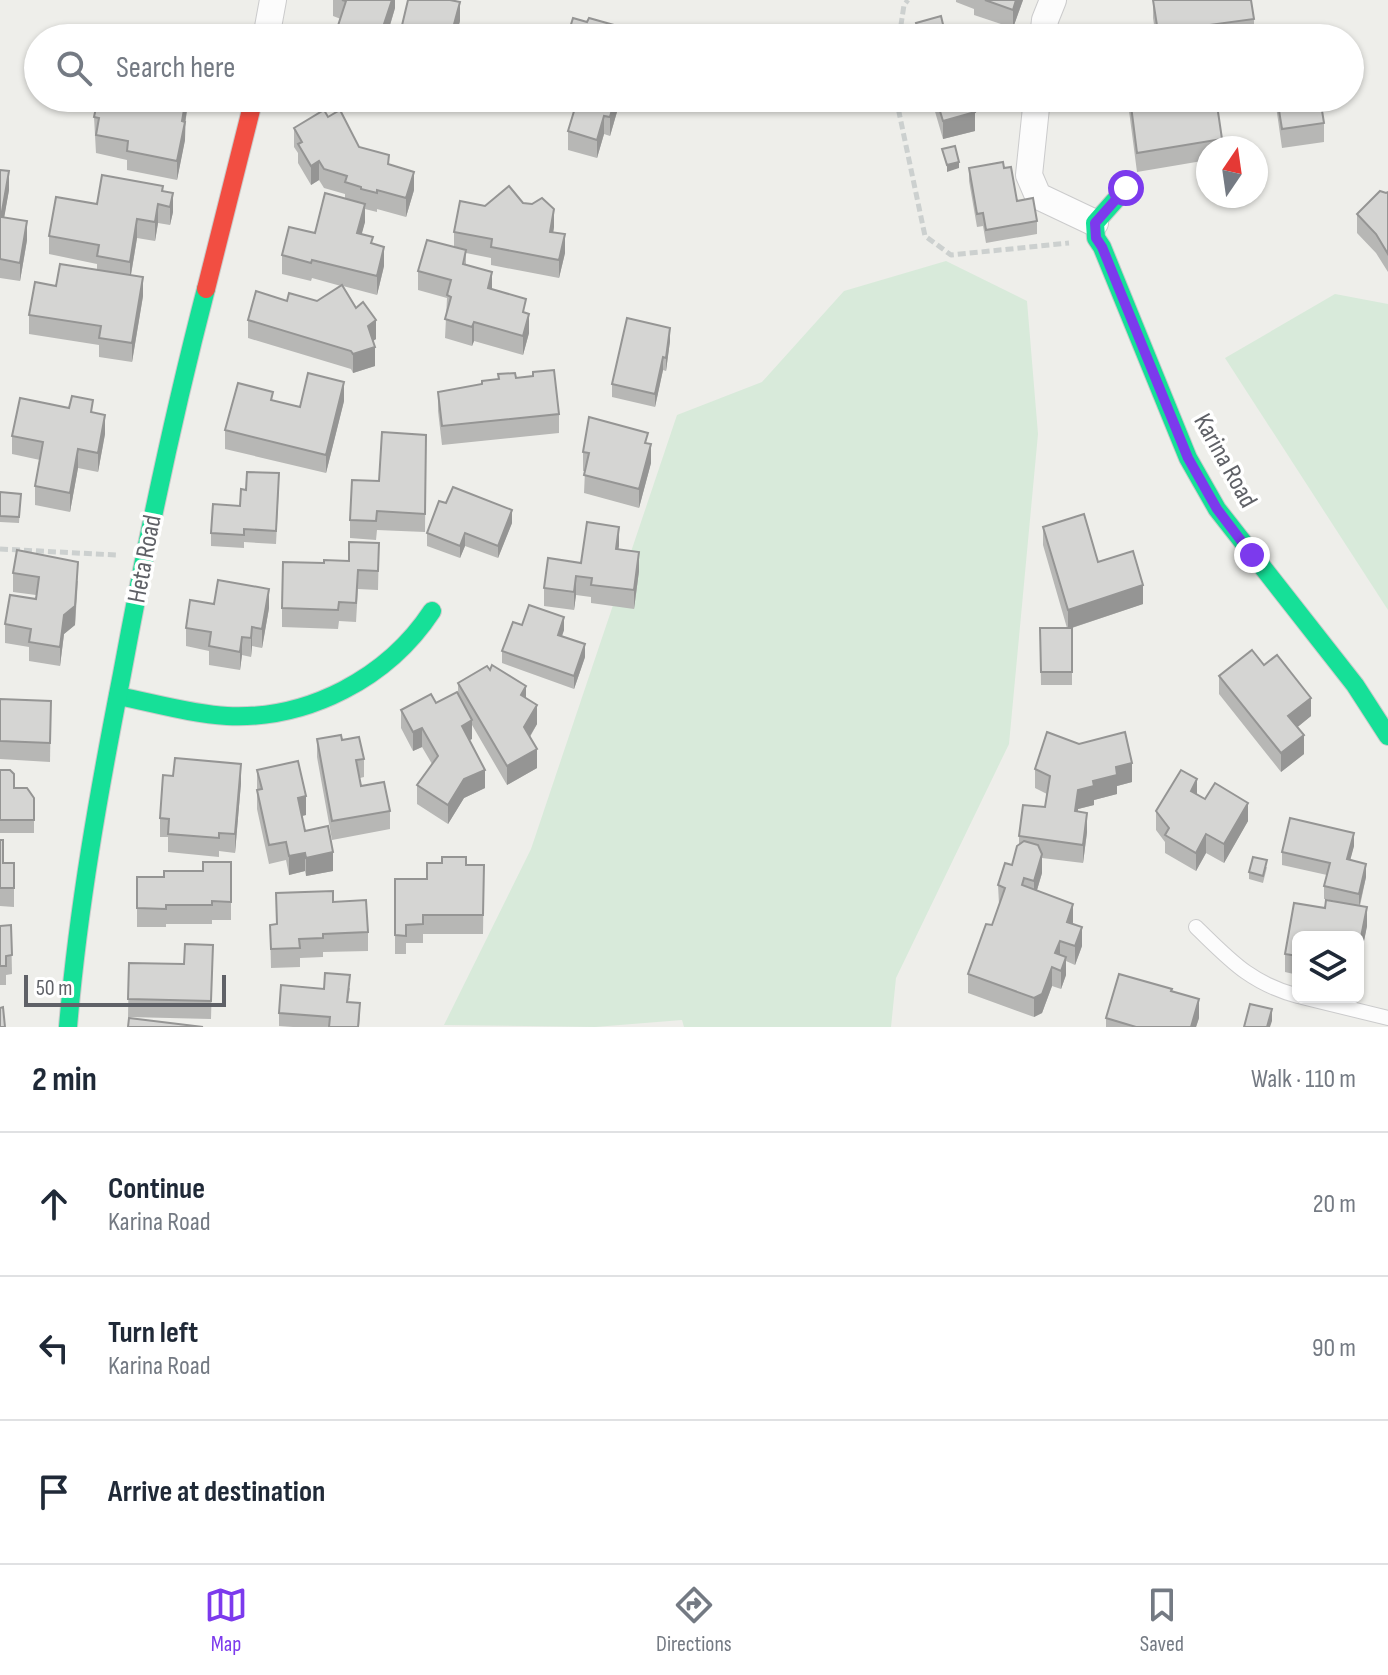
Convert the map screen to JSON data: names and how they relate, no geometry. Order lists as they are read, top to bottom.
{
  "streets": {
    "street": ["Karina Road", "Heta Road"]
  },
  "scale_bar": "50 m",
  "north": "top",
  "page": {
    "search": "Search here",
    "scale": "50 m",
    "heading": ["2 min", "Walk · 110 m"],
    "list": [
      ["Continue", "Karina Road", "20 m"],
      ["Turn left", "Karina Road", "90 m"],
      "Arrive at destination"
    ],
    "nav": ["Map", "Directions", "Saved"]
  }
}
